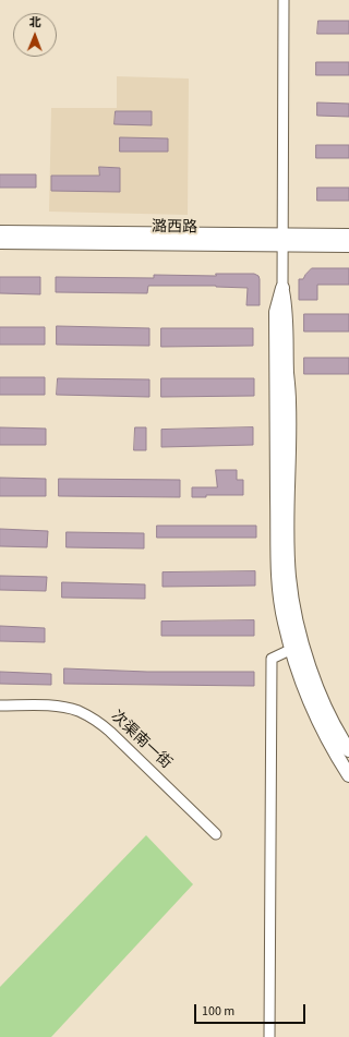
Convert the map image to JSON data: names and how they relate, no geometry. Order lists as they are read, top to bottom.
{
  "streets": {
    "main road": ["潞西路"],
    "street": ["次渠南一街"]
  },
  "scale_bar": "100 m",
  "north": "top"
}
